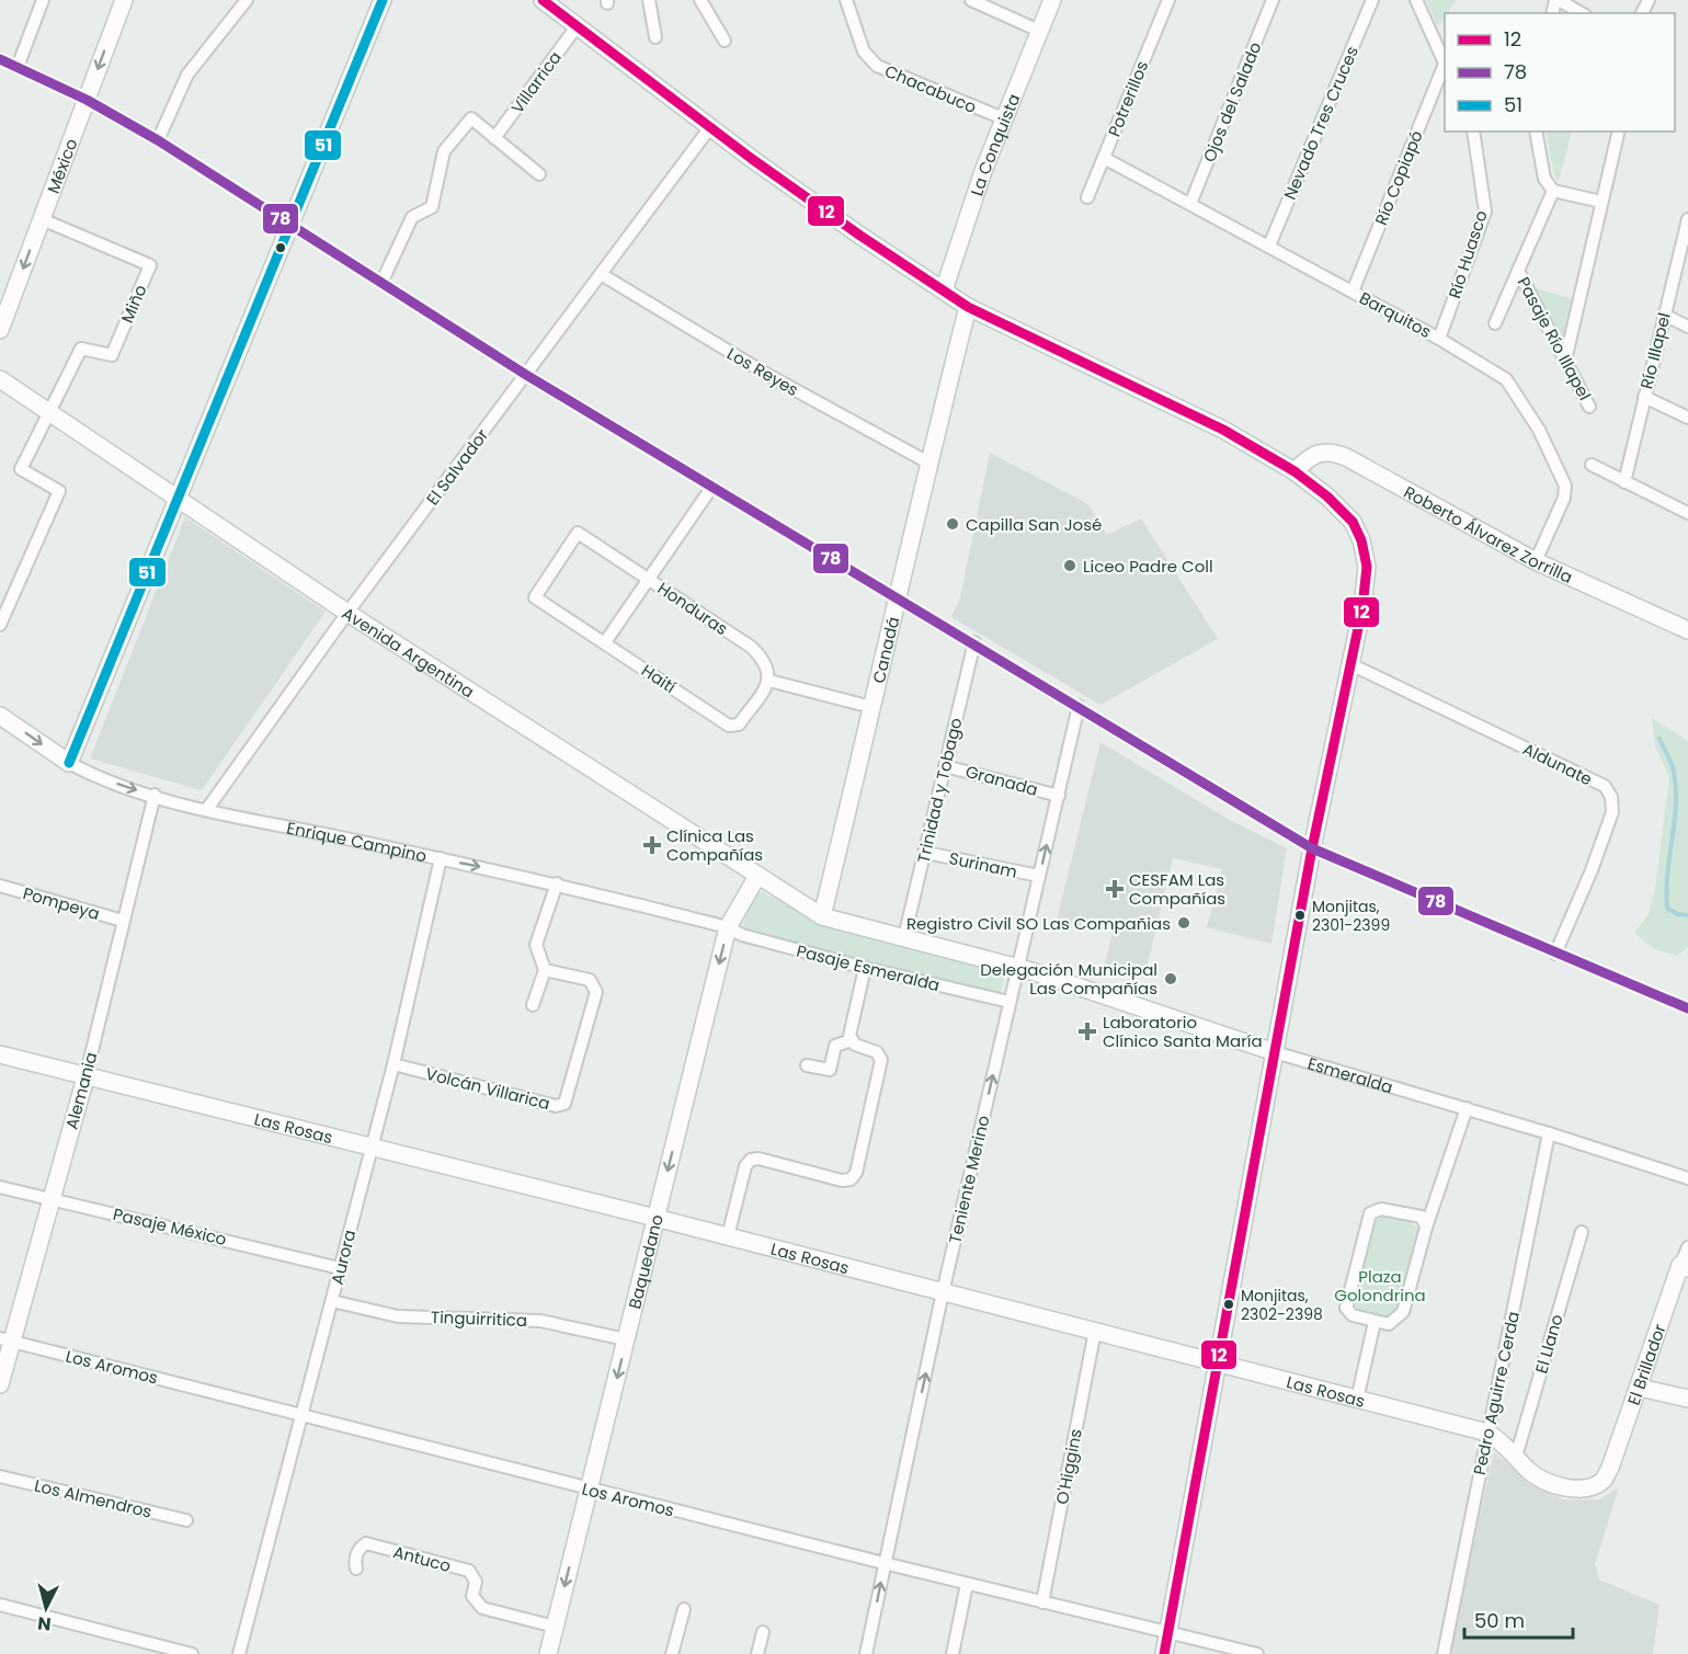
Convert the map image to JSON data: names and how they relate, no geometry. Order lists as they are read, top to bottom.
{
  "streets": {
    "street": [
      "Villarrica",
      "Chacabuco",
      "Potrerillos",
      "Ojos del Salado",
      "Nevado Tres Cruces",
      "La Conquista",
      "México",
      "Río Copiapó",
      "Río Huasco",
      "Miño",
      "Barquitos",
      "Pasaje Río Illapel",
      "Río Illapel",
      "Los Reyes",
      "El Salvador",
      "Roberto Álvarez Zorrilla",
      "Honduras",
      "Canadá",
      "Avenida Argentina",
      "Haití",
      "Aldunate",
      "Granada",
      "Trinidad y Tobago",
      "Enrique Campino",
      "Surinam",
      "Pompeya",
      "Pasaje Esmeralda",
      "Esmeralda",
      "Volcán Villarica",
      "Alemania",
      "Las Rosas",
      "Teniente Merino",
      "Pasaje México",
      "Aurora",
      "Baquedano",
      "Tinguirritica",
      "El Llano",
      "El Brillador",
      "Los Aromos",
      "Pedro Aguirre Cerda",
      "O'Higgins",
      "Los Almendros",
      "Antuco"
    ]
  },
  "crossings": [
    ["Chacabuco", "La Conquista"],
    ["Potrerillos", "Barquitos"],
    ["Ojos del Salado", "Barquitos"],
    ["Nevado Tres Cruces", "Barquitos"],
    ["México", "Miño"],
    ["Río Copiapó", "Barquitos"],
    ["Río Huasco", "Barquitos"],
    ["Miño", "Avenida Argentina"],
    ["Barquitos", "Roberto Álvarez Zorrilla"],
    ["Los Reyes", "El Salvador"],
    ["Los Reyes", "Canadá"],
    ["El Salvador", "Avenida Argentina"],
    ["El Salvador", "Enrique Campino"],
    ["Honduras", "Haití"],
    ["Canadá", "Avenida Argentina"],
    ["Canadá", "Esmeralda"],
    ["Avenida Argentina", "Esmeralda"],
    ["Avenida Argentina", "Baquedano"],
    ["Granada", "Trinidad y Tobago"],
    ["Granada", "Teniente Merino"],
    ["Trinidad y Tobago", "Surinam"],
    ["Trinidad y Tobago", "Esmeralda"],
    ["Enrique Campino", "Pasaje Esmeralda"],
    ["Enrique Campino", "Alemania"],
    ["Enrique Campino", "Aurora"],
    ["Enrique Campino", "Baquedano"],
    ["Surinam", "Teniente Merino"],
    ["Pompeya", "Alemania"],
    ["Pasaje Esmeralda", "Teniente Merino"],
    ["Pasaje Esmeralda", "Baquedano"],
    ["Esmeralda", "Teniente Merino"],
    ["Esmeralda", "Pedro Aguirre Cerda"],
    ["Volcán Villarica", "Aurora"],
    ["Alemania", "Las Rosas"],
    ["Alemania", "Pasaje México"],
    ["Alemania", "Los Aromos"],
    ["Las Rosas", "Teniente Merino"],
    ["Las Rosas", "Aurora"],
    ["Las Rosas", "Baquedano"],
    ["Las Rosas", "El Llano"],
    ["Las Rosas", "El Brillador"],
    ["Las Rosas", "Pedro Aguirre Cerda"],
    ["Las Rosas", "O'Higgins"],
    ["Teniente Merino", "Los Aromos"],
    ["Pasaje México", "Aurora"],
    ["Aurora", "Tinguirritica"],
    ["Aurora", "Los Aromos"],
    ["Baquedano", "Tinguirritica"],
    ["Baquedano", "Los Aromos"],
    ["Baquedano", "Antuco"],
    ["Los Aromos", "O'Higgins"]
  ],
  "one_way": ["Enrique Campino", "Teniente Merino", "Baquedano"],
  "parks": ["Plaza Golondrina"],
  "places": {
    "other": [
      "Capilla San José",
      "Liceo Padre Coll",
      "Monjitas, 2301-2399",
      "Registro Civil SO Las Compañias",
      "Delegación Municipal Las Compañías",
      "Monjitas, 2302-2398"
    ],
    "health": ["Clínica Las Compañías", "CESFAM Las Compañías", "Laboratorio Clínico Santa María"]
  },
  "lines": ["transit line 12", "transit line 51", "transit line 78"],
  "legend": ["12", "78", "51"],
  "scale_bar": "50 m",
  "north": "bottom"
}
